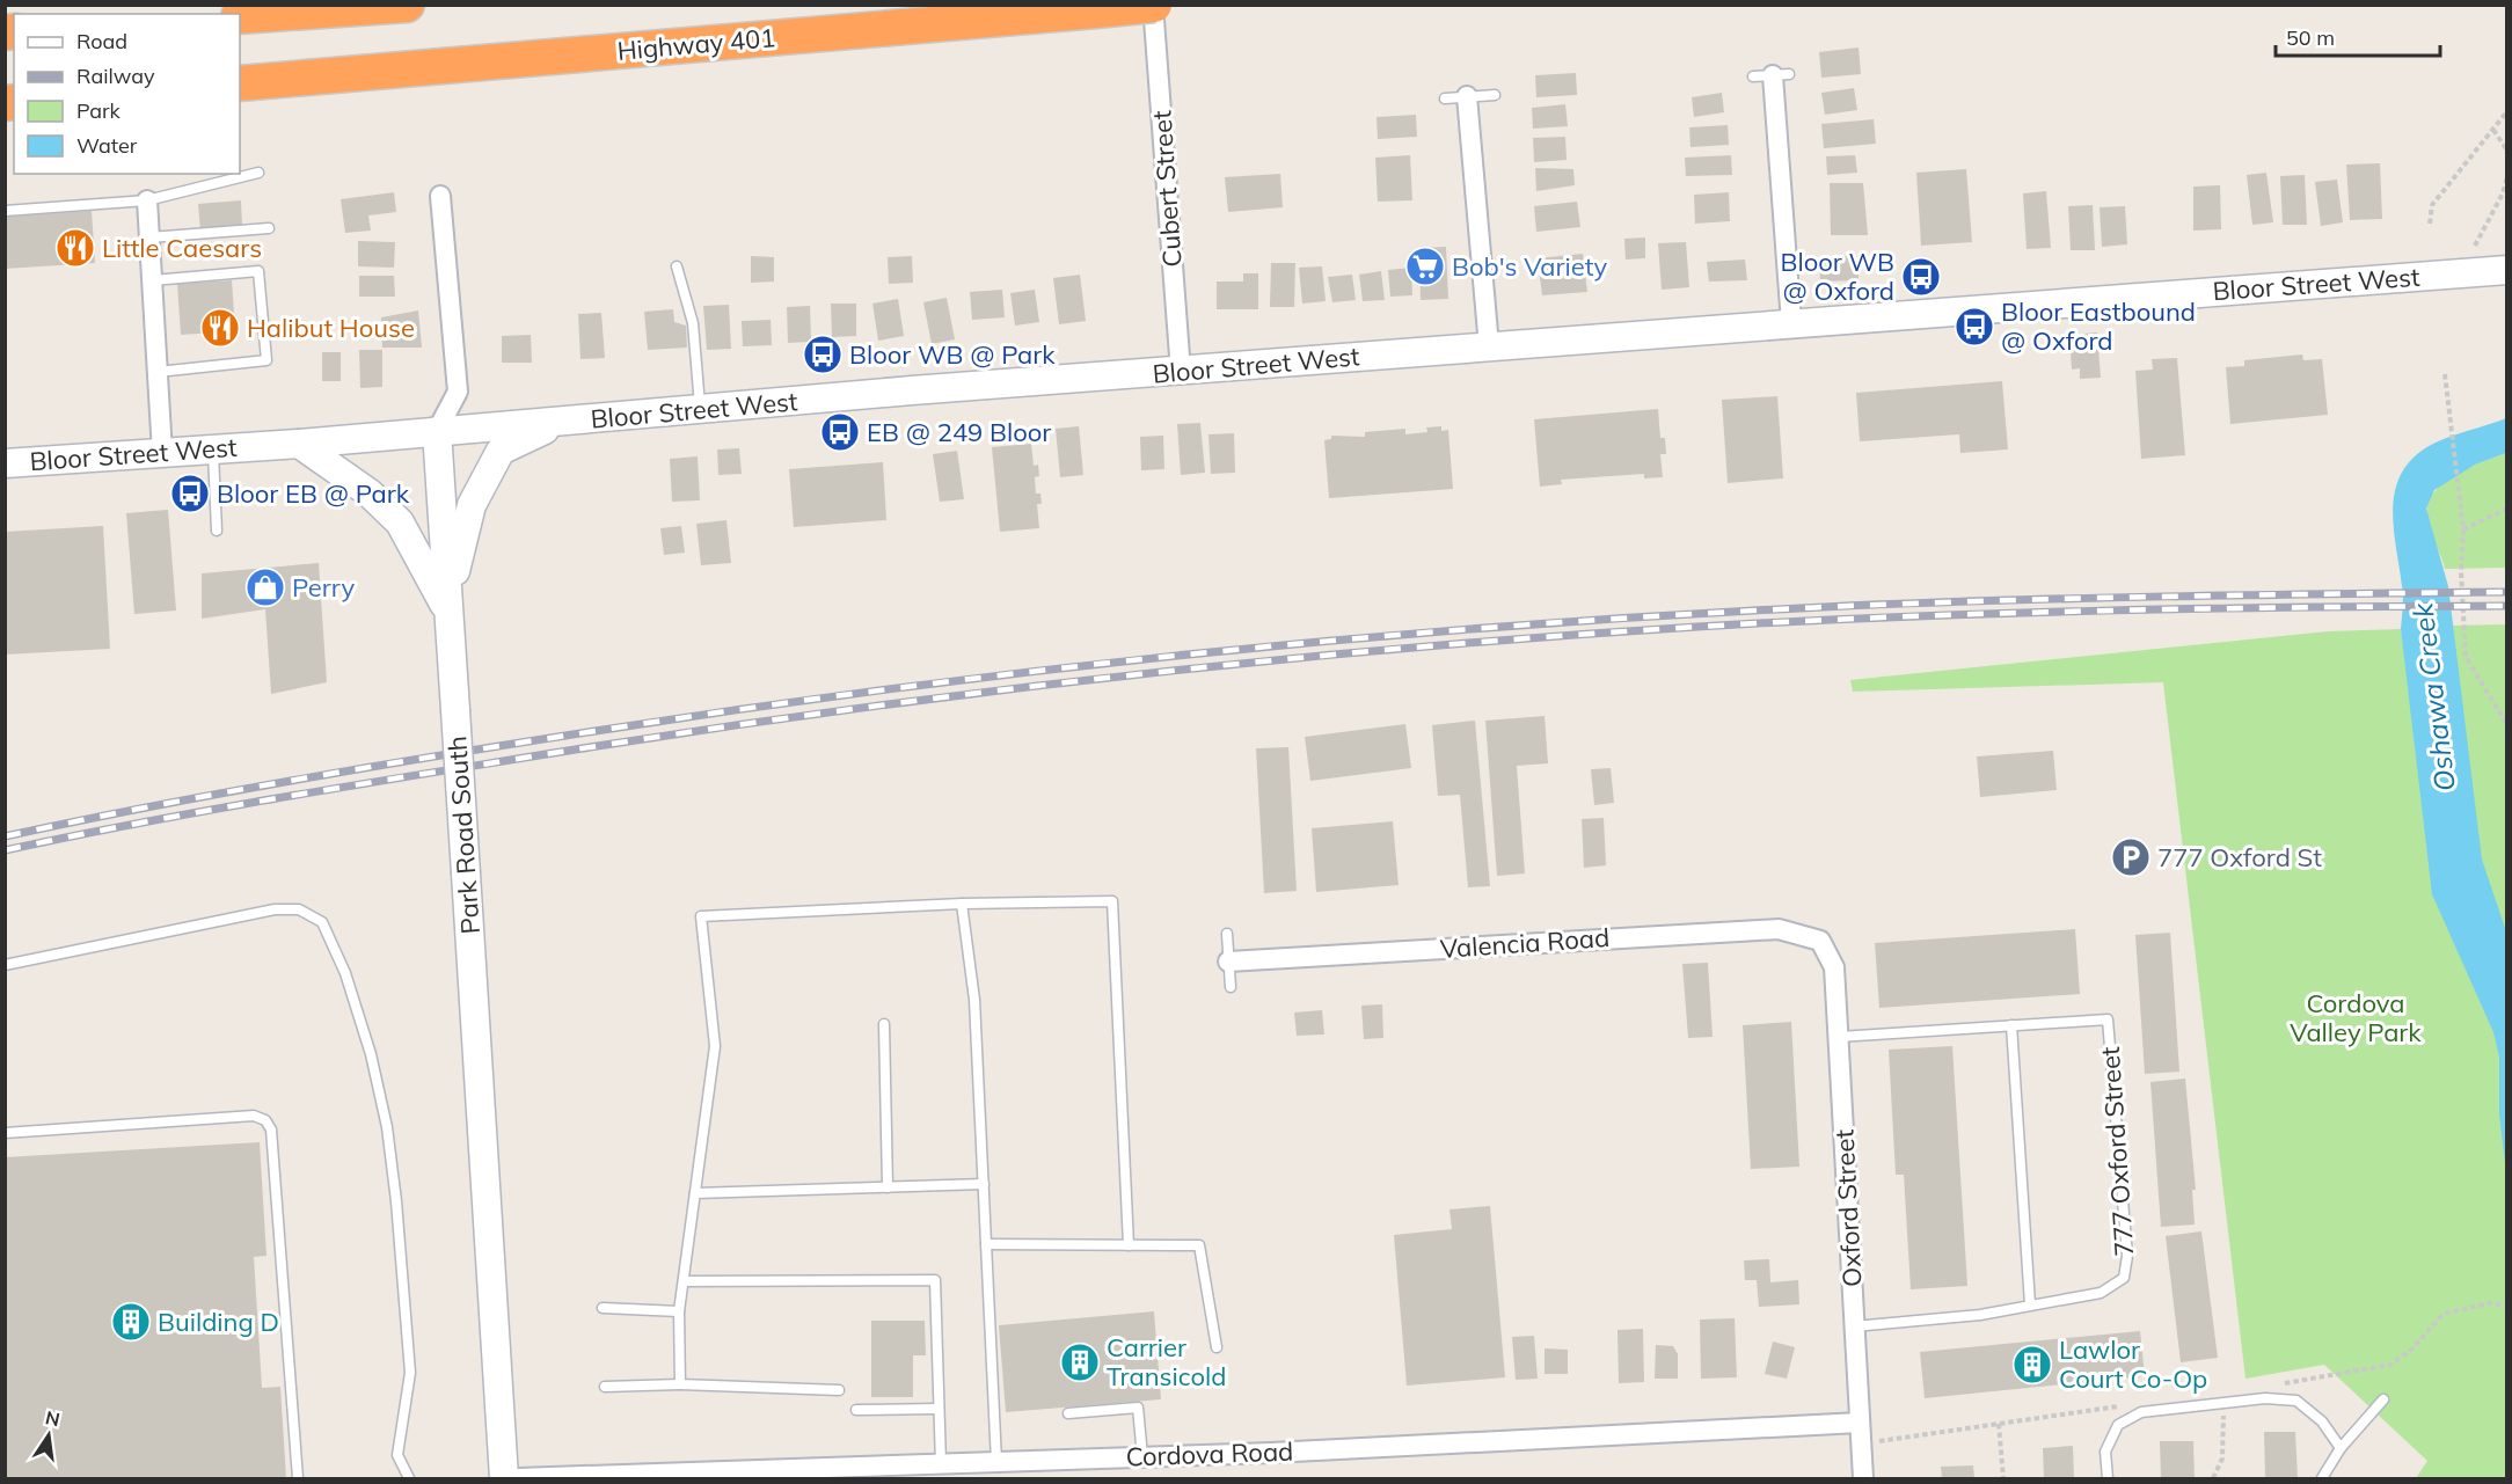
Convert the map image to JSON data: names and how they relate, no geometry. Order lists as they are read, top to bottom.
{
  "streets": {
    "highway": ["Highway 401"],
    "main road": ["Bloor Street West", "Park Road South"],
    "street": [
      "Cubert Street",
      "Valencia Road",
      "Oxford Street",
      "Cordova Road"
    ],
    "lane": ["777 Oxford Street"]
  },
  "crossings": [
    ["Highway 401", "Cubert Street"],
    ["Cubert Street", "Bloor Street West"],
    ["Bloor Street West", "Park Road South"],
    ["Valencia Road", "Oxford Street"],
    ["777 Oxford Street", "Oxford Street"],
    ["Oxford Street", "Cordova Road"]
  ],
  "water": ["Oshawa Creek"],
  "parks": ["Cordova Valley Park"],
  "places": {
    "restaurant": ["Little Caesars", "Halibut House"],
    "supermarket": ["Bob's Variety"],
    "bus stop": [
      "Bloor WB @ Oxford",
      "Bloor Eastbound @ Oxford",
      "Bloor WB @ Park",
      "EB @ 249 Bloor",
      "Bloor EB @ Park"
    ],
    "shop": ["Perry"],
    "parking": ["777 Oxford St"],
    "building": ["Building D", "Carrier Transicold", "Lawlor Court Co-Op"]
  },
  "legend": [
    "Road",
    "Railway",
    "Park",
    "Water"
  ],
  "scale_bar": "50 m",
  "north": "top"
}
